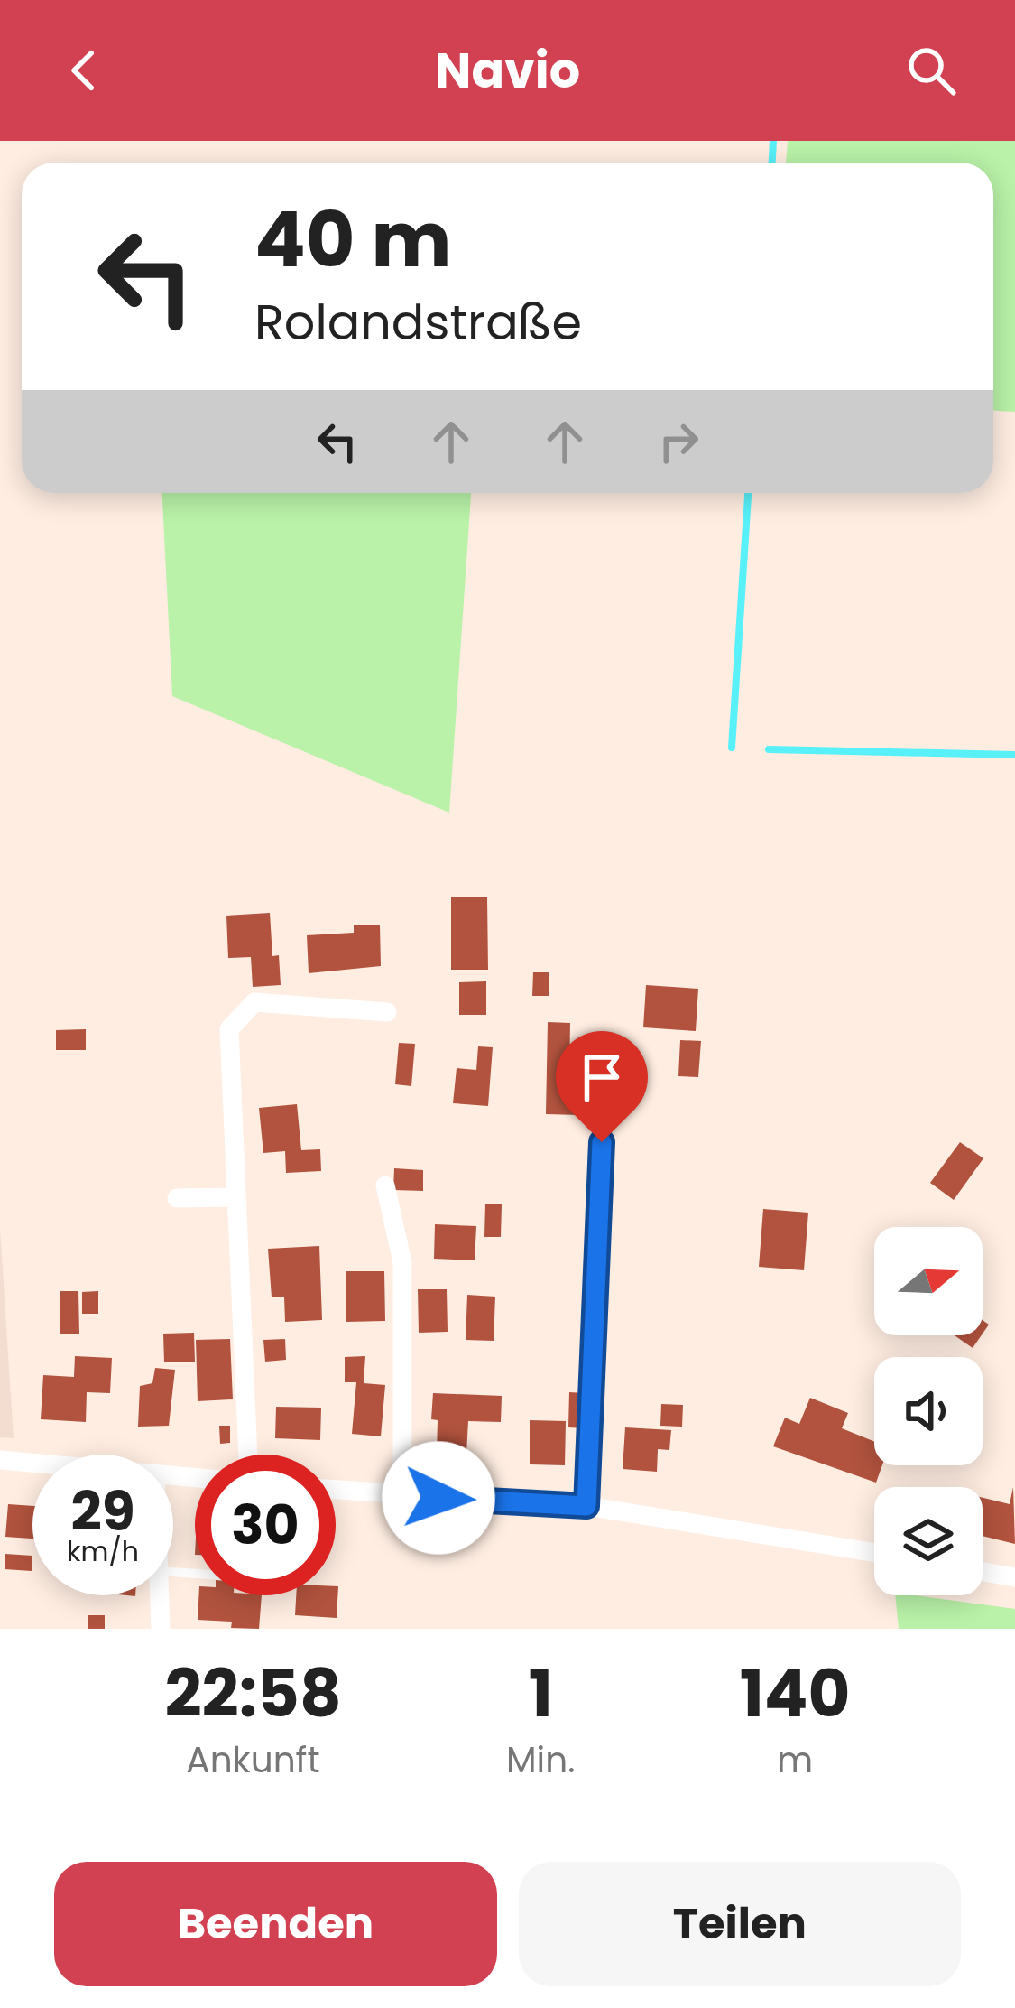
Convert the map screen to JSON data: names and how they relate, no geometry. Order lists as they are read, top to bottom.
{
  "north": "right",
  "page": {
    "header": "Navio",
    "turn": ["40 m", "Rolandstraße"],
    "speed": "29 km/h",
    "limit": "30",
    "eta": [
      "22:58",
      "Ankunft",
      "1",
      "Min.",
      "140",
      "m"
    ],
    "buttons": ["Beenden", "Teilen"]
  }
}
